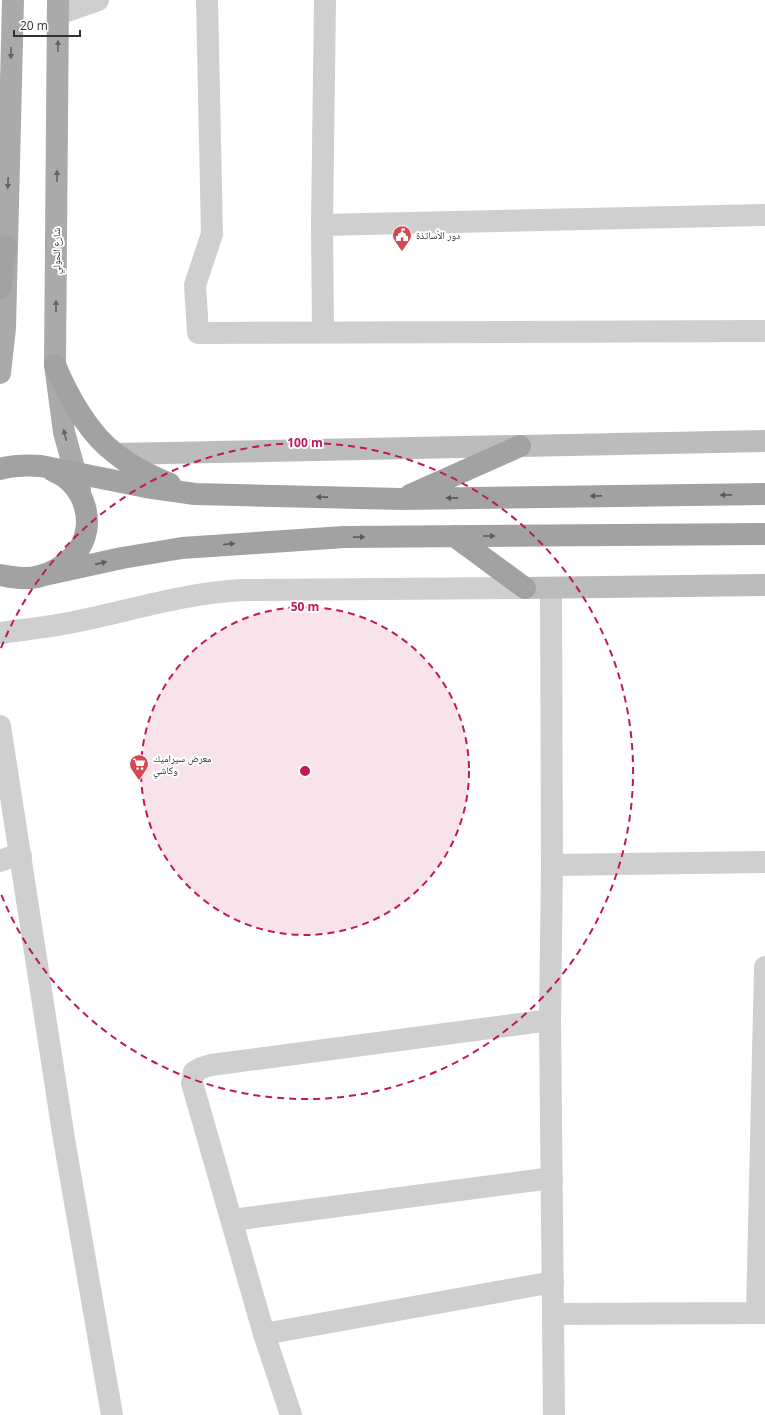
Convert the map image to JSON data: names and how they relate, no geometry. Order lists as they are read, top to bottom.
{
  "streets": {
    "main road": ["شارع الحولي"]
  },
  "places": {
    "public building": ["دور الأساتذة"],
    "supermarket": ["معرض سيراميك وكاشي"]
  },
  "scale_bar": "20 m",
  "rings": ["100 m", "50 m"]
}
